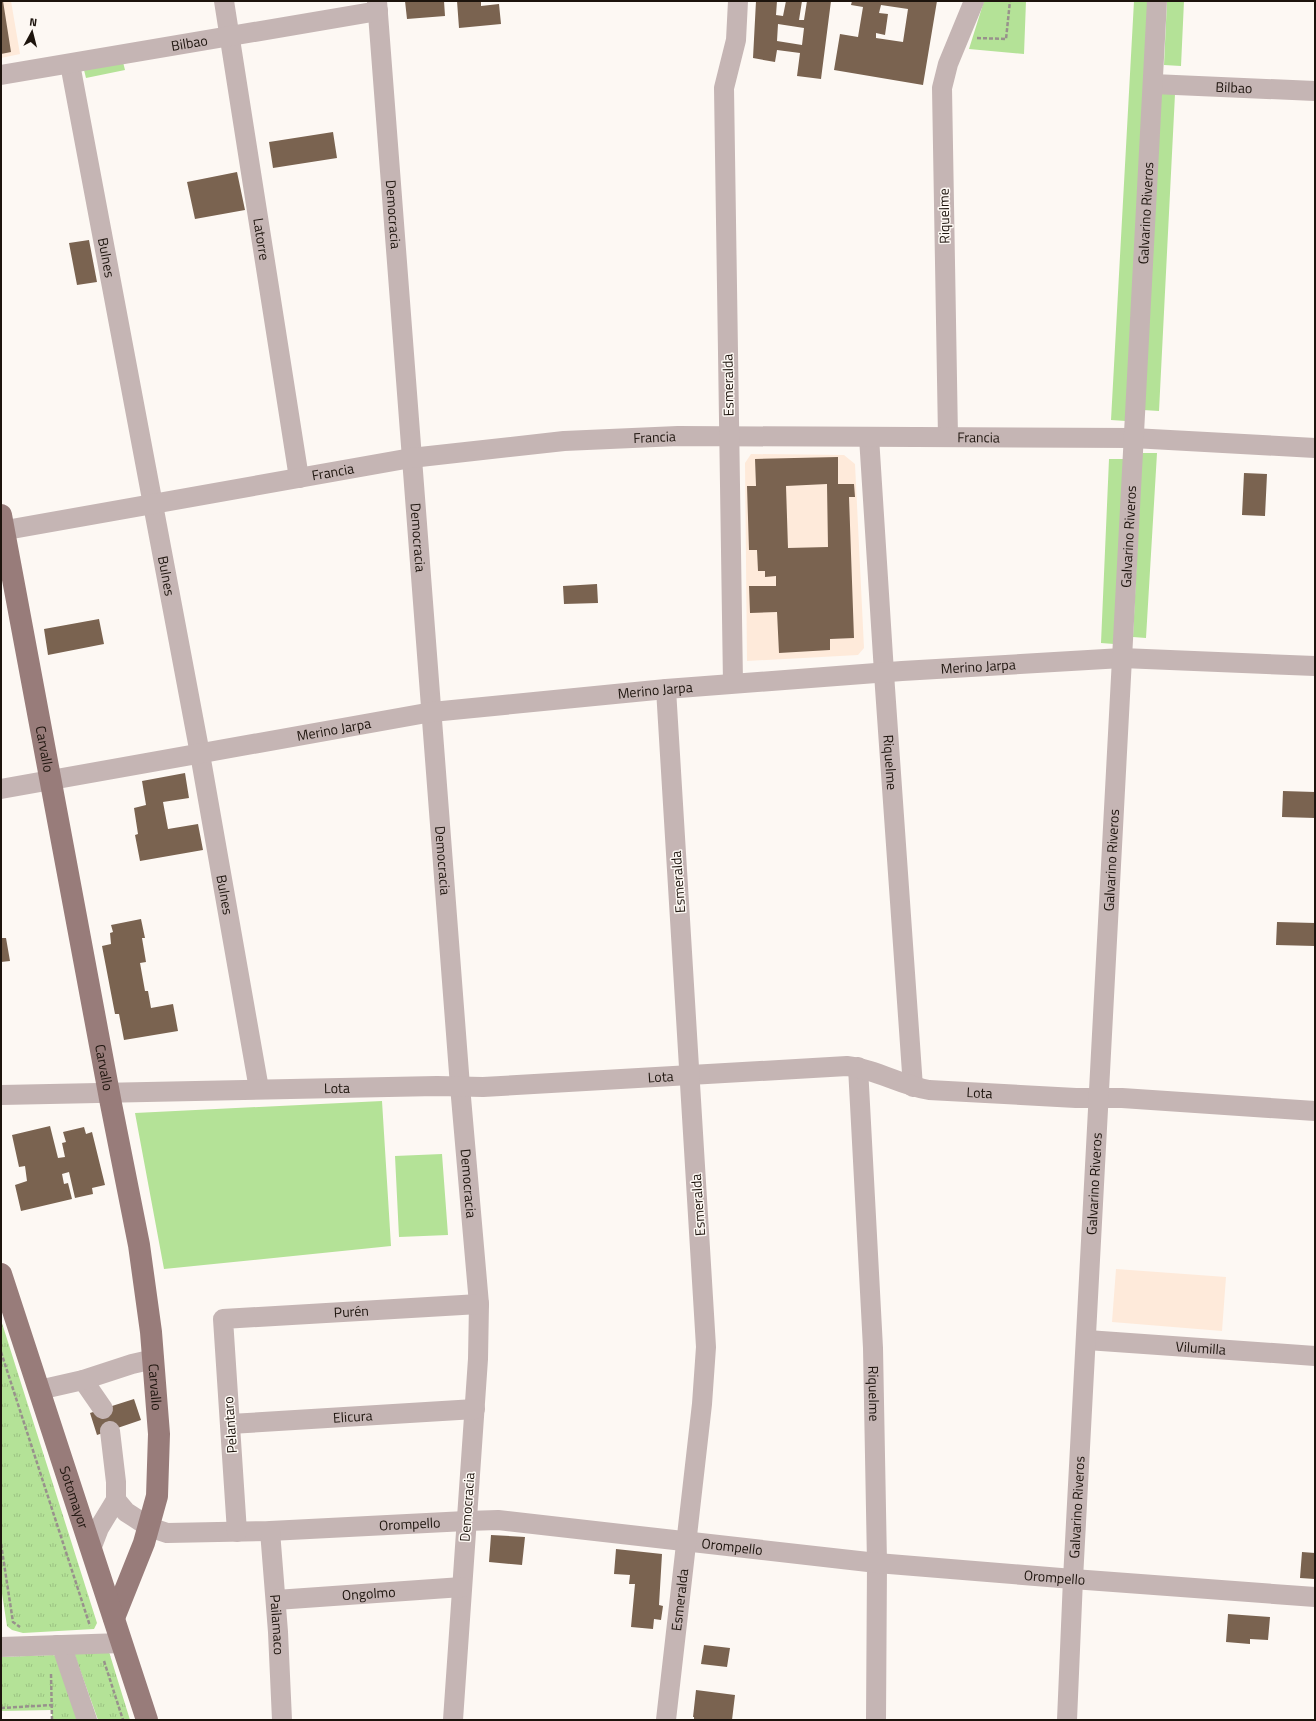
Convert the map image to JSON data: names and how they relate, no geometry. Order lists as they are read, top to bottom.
{
  "streets": {
    "main road": ["Carvallo", "Sotomayor"],
    "street": [
      "Bilbao",
      "Galvarino Riveros",
      "Democracia",
      "Riquelme",
      "Latorre",
      "Bulnes",
      "Esmeralda",
      "Francia",
      "Merino Jarpa",
      "Lota",
      "Purén",
      "Vilumilla",
      "Elicura",
      "Pelantaro",
      "Orompello",
      "Ongolmo",
      "Pailamaco"
    ]
  },
  "crossings": [
    ["Bilbao", "Galvarino Riveros"],
    ["Bilbao", "Democracia"],
    ["Bilbao", "Latorre"],
    ["Bilbao", "Bulnes"],
    ["Galvarino Riveros", "Francia"],
    ["Galvarino Riveros", "Merino Jarpa"],
    ["Galvarino Riveros", "Lota"],
    ["Galvarino Riveros", "Vilumilla"],
    ["Galvarino Riveros", "Orompello"],
    ["Democracia", "Francia"],
    ["Democracia", "Merino Jarpa"],
    ["Democracia", "Lota"],
    ["Democracia", "Purén"],
    ["Democracia", "Elicura"],
    ["Democracia", "Orompello"],
    ["Democracia", "Ongolmo"],
    ["Riquelme", "Francia"],
    ["Riquelme", "Merino Jarpa"],
    ["Riquelme", "Lota"],
    ["Riquelme", "Orompello"],
    ["Latorre", "Francia"],
    ["Bulnes", "Francia"],
    ["Bulnes", "Merino Jarpa"],
    ["Bulnes", "Lota"],
    ["Esmeralda", "Francia"],
    ["Esmeralda", "Merino Jarpa"],
    ["Esmeralda", "Lota"],
    ["Esmeralda", "Orompello"],
    ["Francia", "Carvallo"],
    ["Merino Jarpa", "Carvallo"],
    ["Carvallo", "Lota"],
    ["Carvallo", "Sotomayor"],
    ["Carvallo", "Orompello"],
    ["Purén", "Pelantaro"],
    ["Elicura", "Pelantaro"],
    ["Pelantaro", "Orompello"],
    ["Orompello", "Pailamaco"],
    ["Ongolmo", "Pailamaco"]
  ],
  "north": "top"
}
